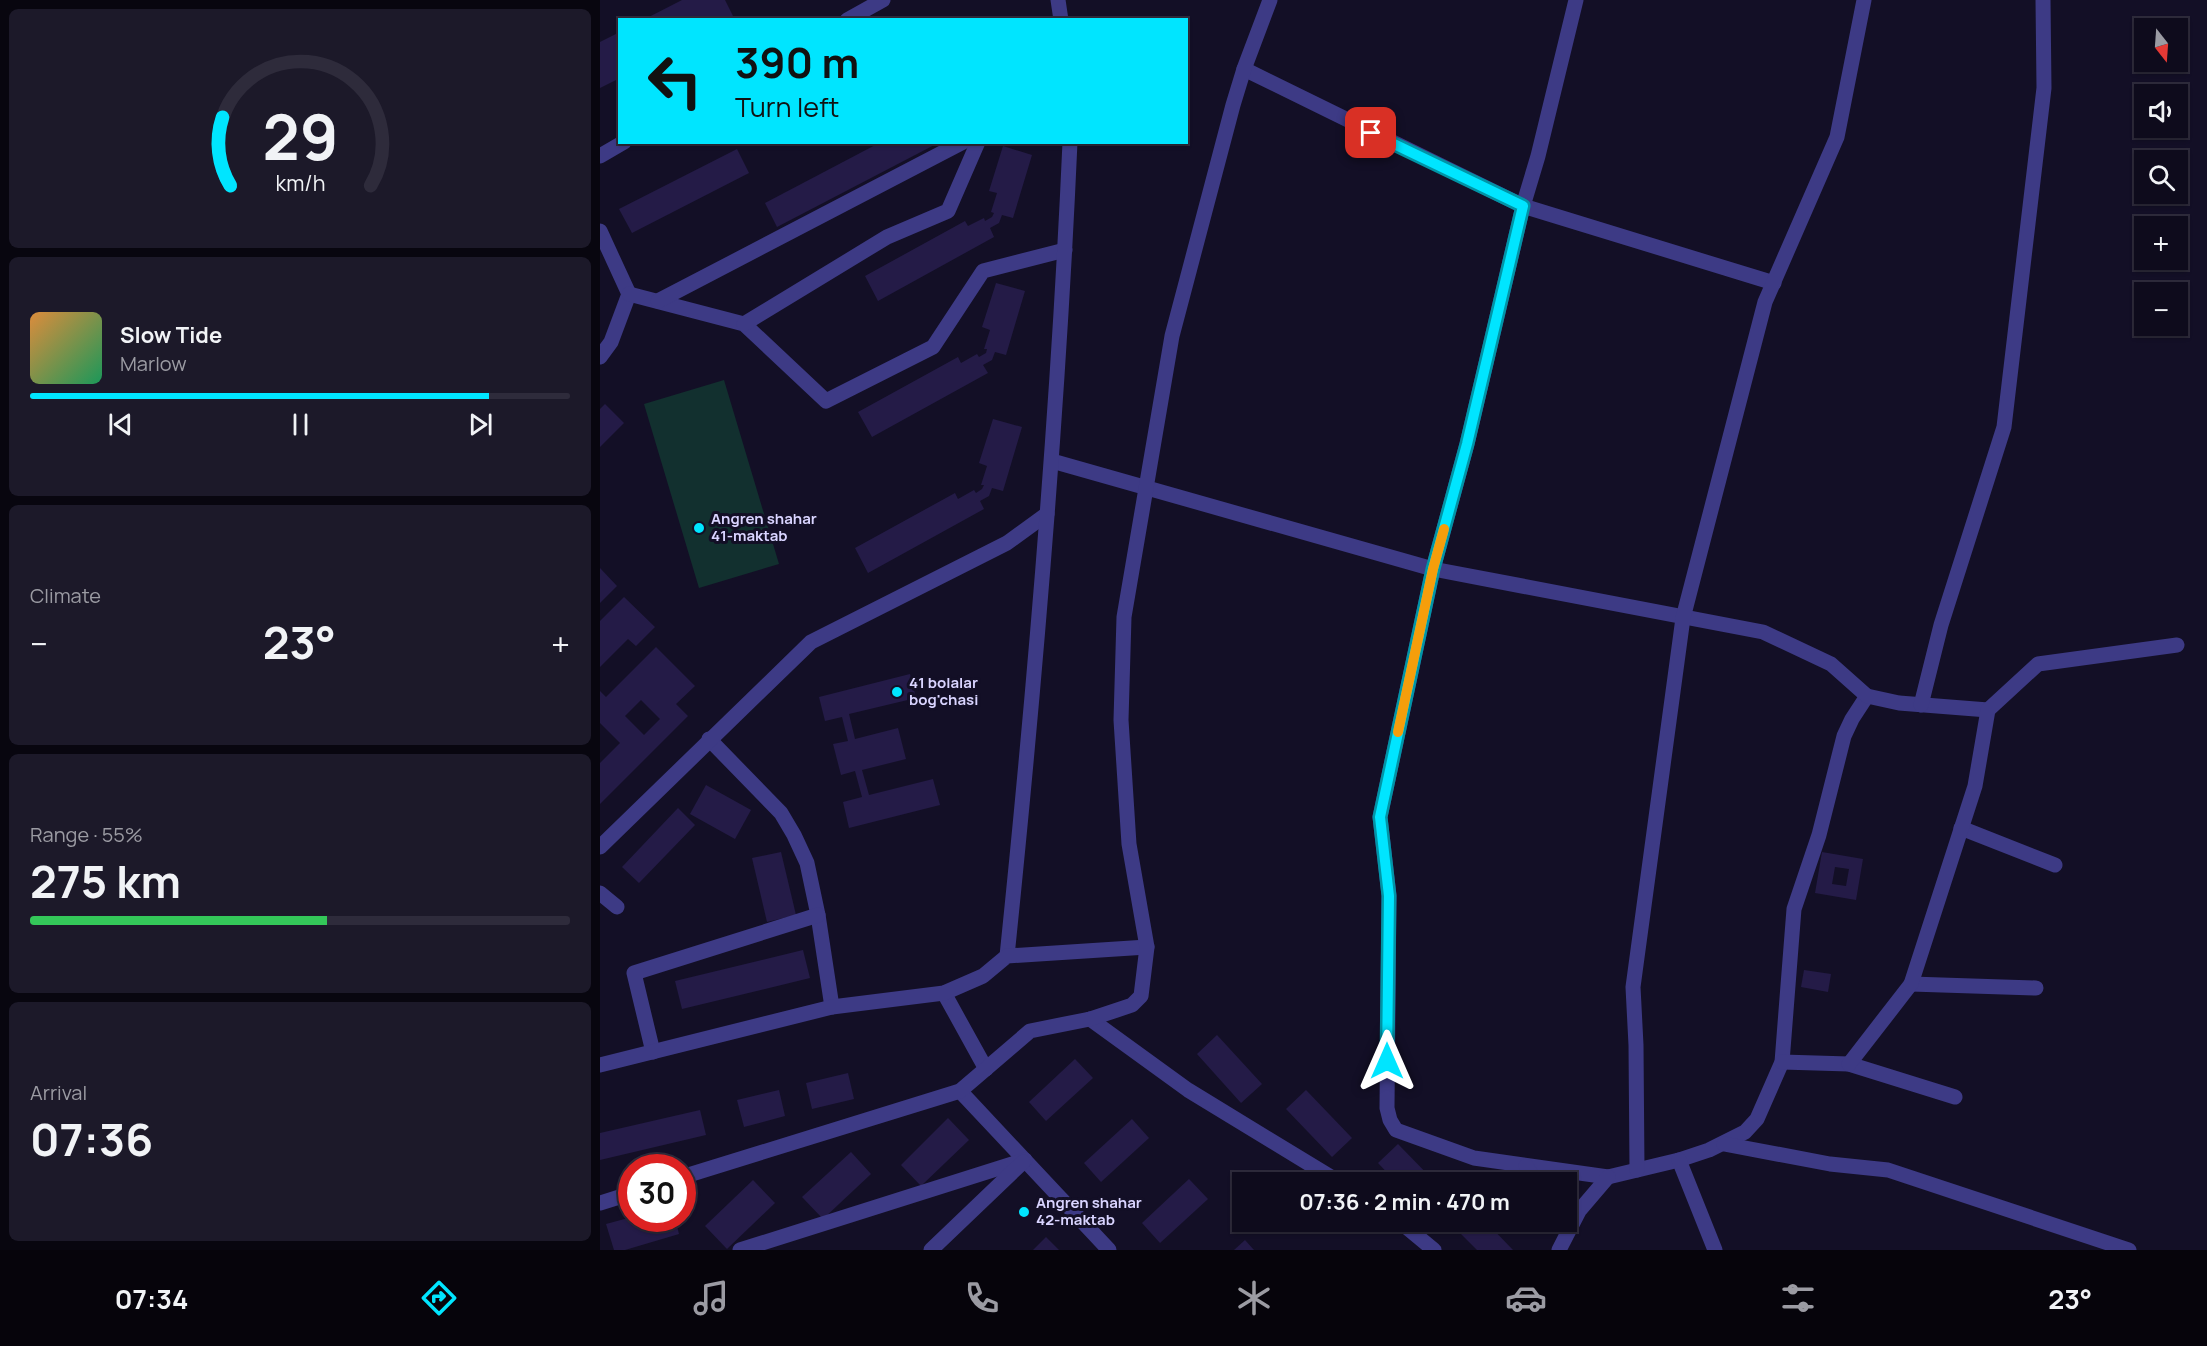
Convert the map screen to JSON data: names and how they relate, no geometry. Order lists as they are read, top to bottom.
{
  "places": ["Angren shahar 41-maktab", "41 bolalar bog'chasi", "Angren shahar 42-maktab"],
  "north": "bottom",
  "page": {
    "map_buttons": ["+", "−"],
    "turn": ["390 m", "Turn left"],
    "song": ["Slow Tide", "Marlow"],
    "tile": [
      "Climate",
      ["Range · 55%", "275 km"],
      ["Arrival", "07:36"]
    ],
    "heat": ["−", "23°", "+"],
    "limit": "30",
    "trip": "07:36 · 2 min · 470 m",
    "tabs": ["07:34", "23°"],
    "gauge": ["29", "km/h"]
  }
}
